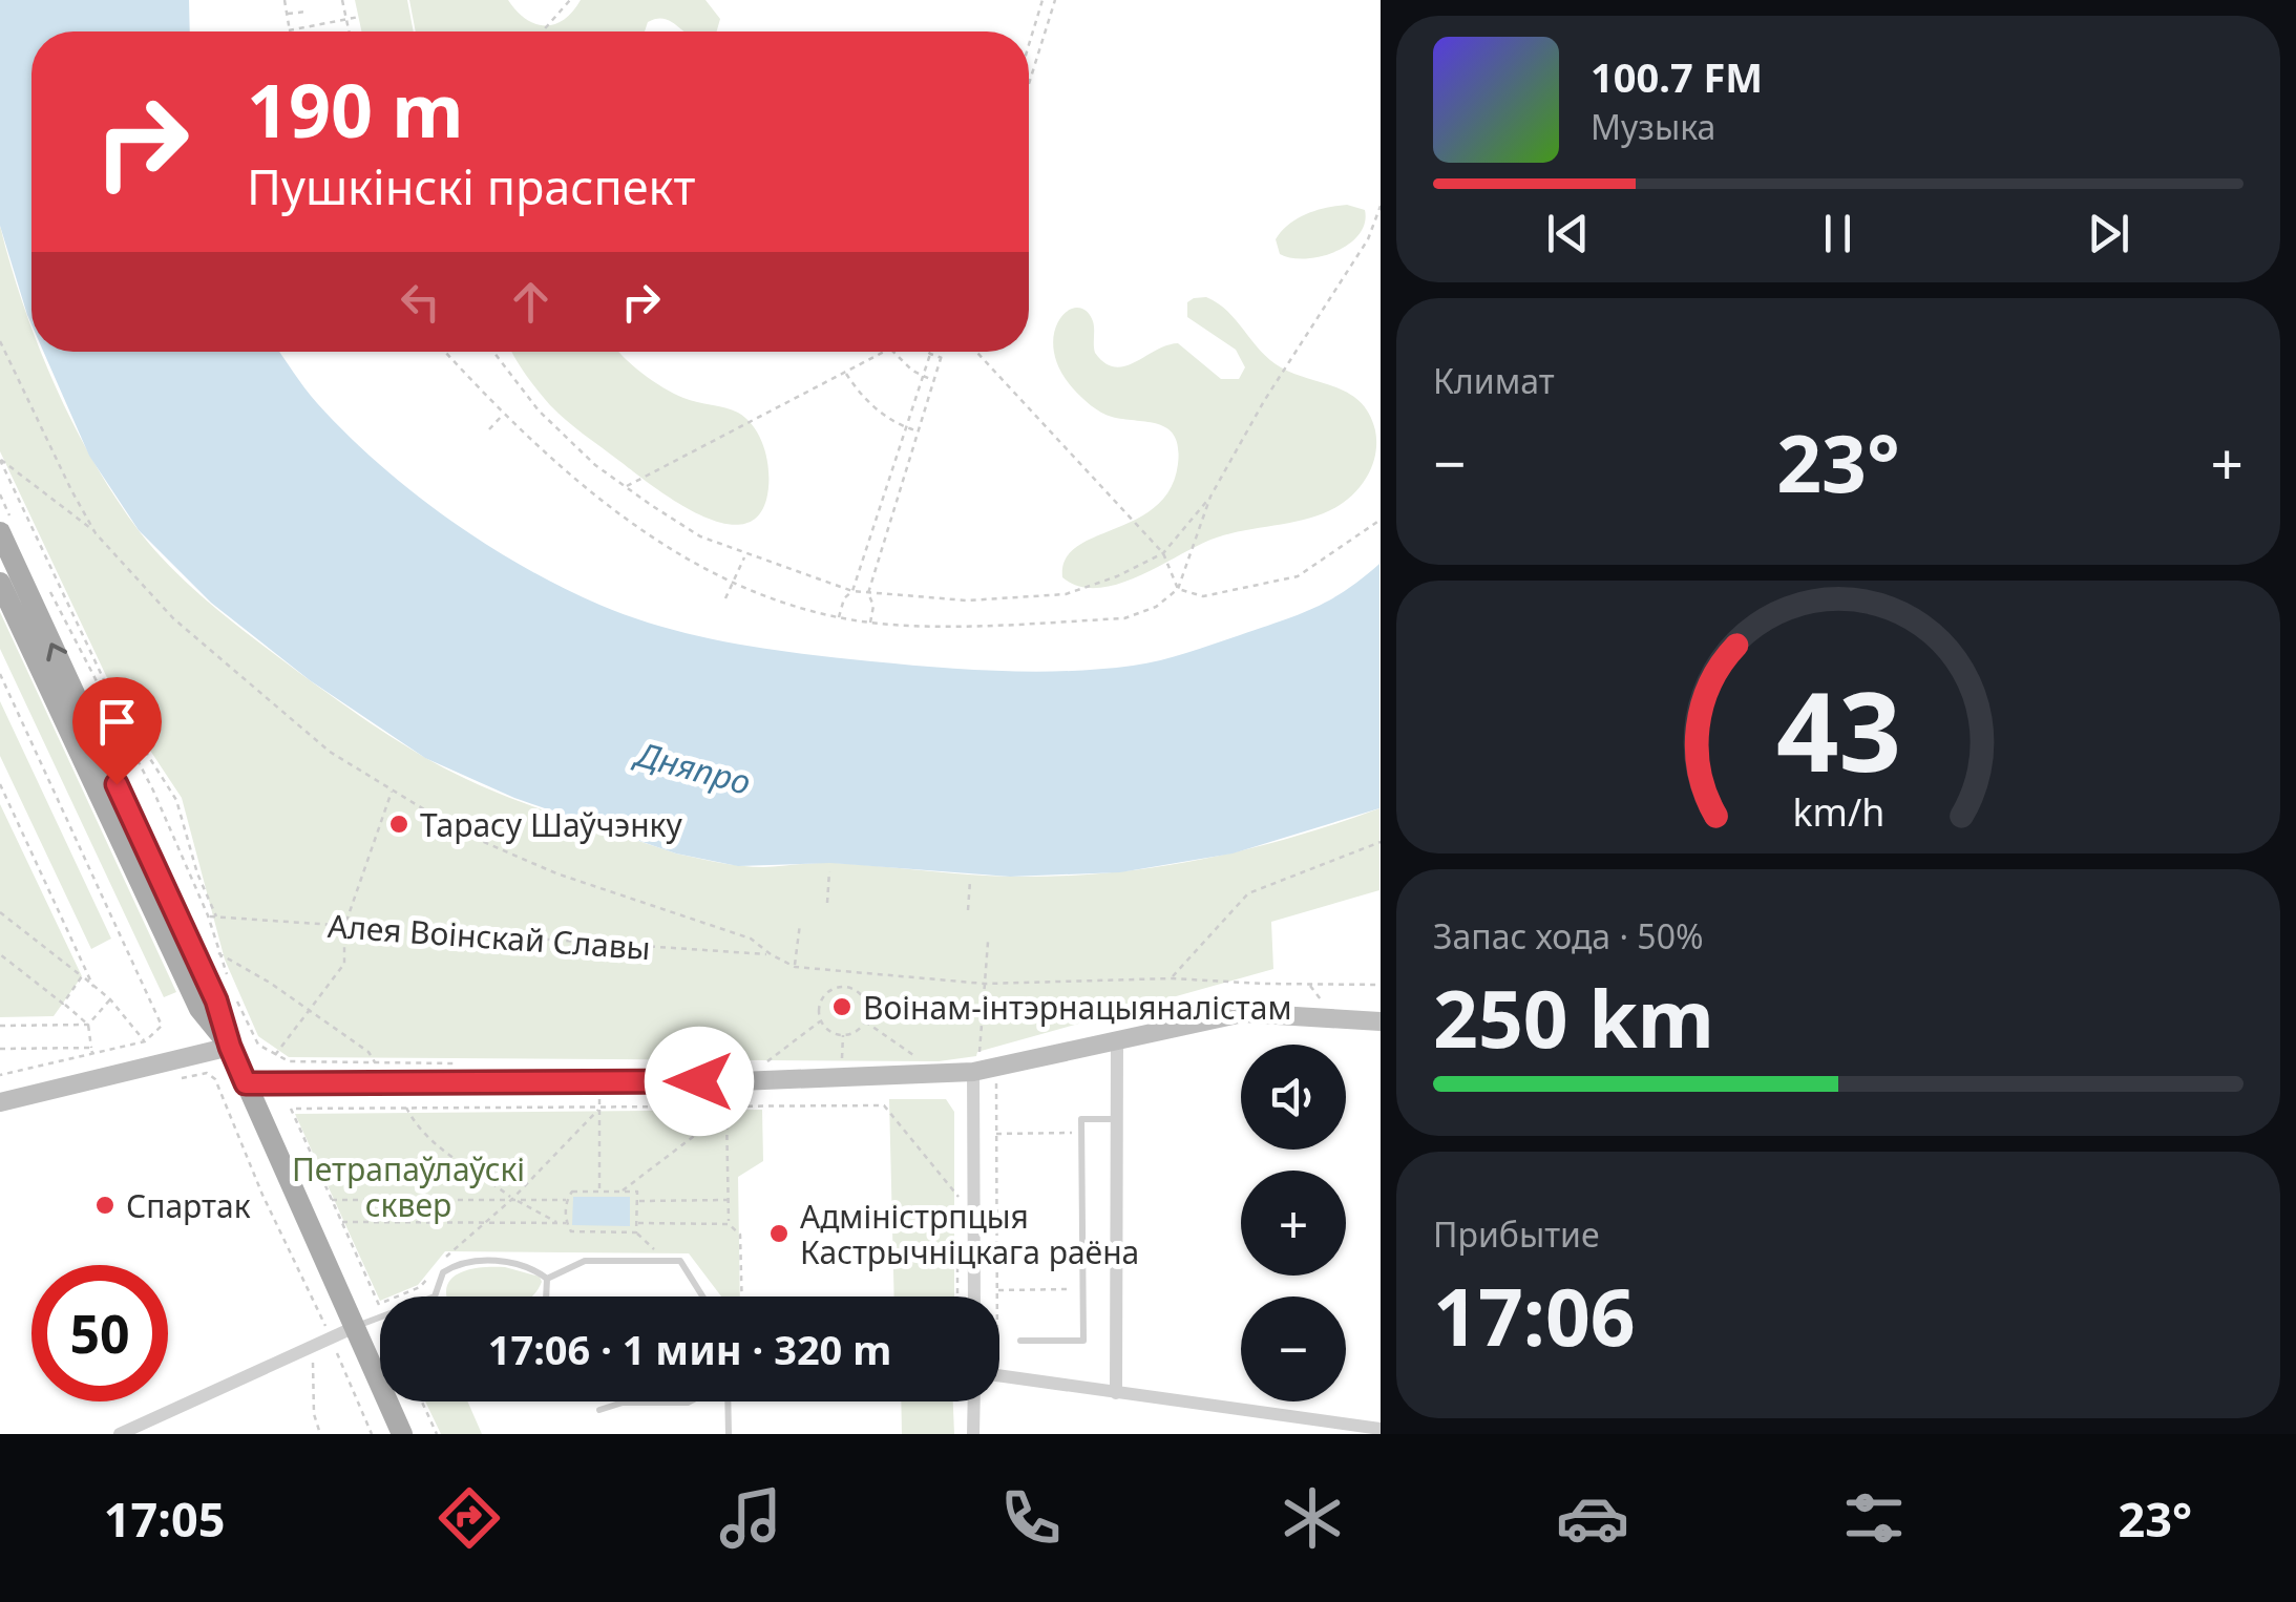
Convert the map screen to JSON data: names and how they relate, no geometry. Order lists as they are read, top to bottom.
{
  "streets": {
    "path": ["Алея Воінскай Славы"]
  },
  "water": ["Дняпро"],
  "parks": ["Петрапаўлаўскі сквер"],
  "places": [
    "Тарасу Шаўчэнку",
    "Воінам-інтэрнацыяналістам",
    "Спартак",
    "Адміністрпцыя Кастрычніцкага раёна"
  ],
  "page": {
    "turn": ["190 m", "Пушкінскі праспект"],
    "song": ["100.7 FM", "Музыка"],
    "tile": [
      "Климат",
      ["Запас хода · 50%", "250 km"],
      ["Прибытие", "17:06"]
    ],
    "heat": ["−", "23°", "+"],
    "map_buttons": ["+", "−"],
    "limit": "50",
    "trip": "17:06 · 1 мин · 320 m",
    "tabs": ["17:05", "23°"],
    "gauge": ["43", "km/h"]
  }
}
